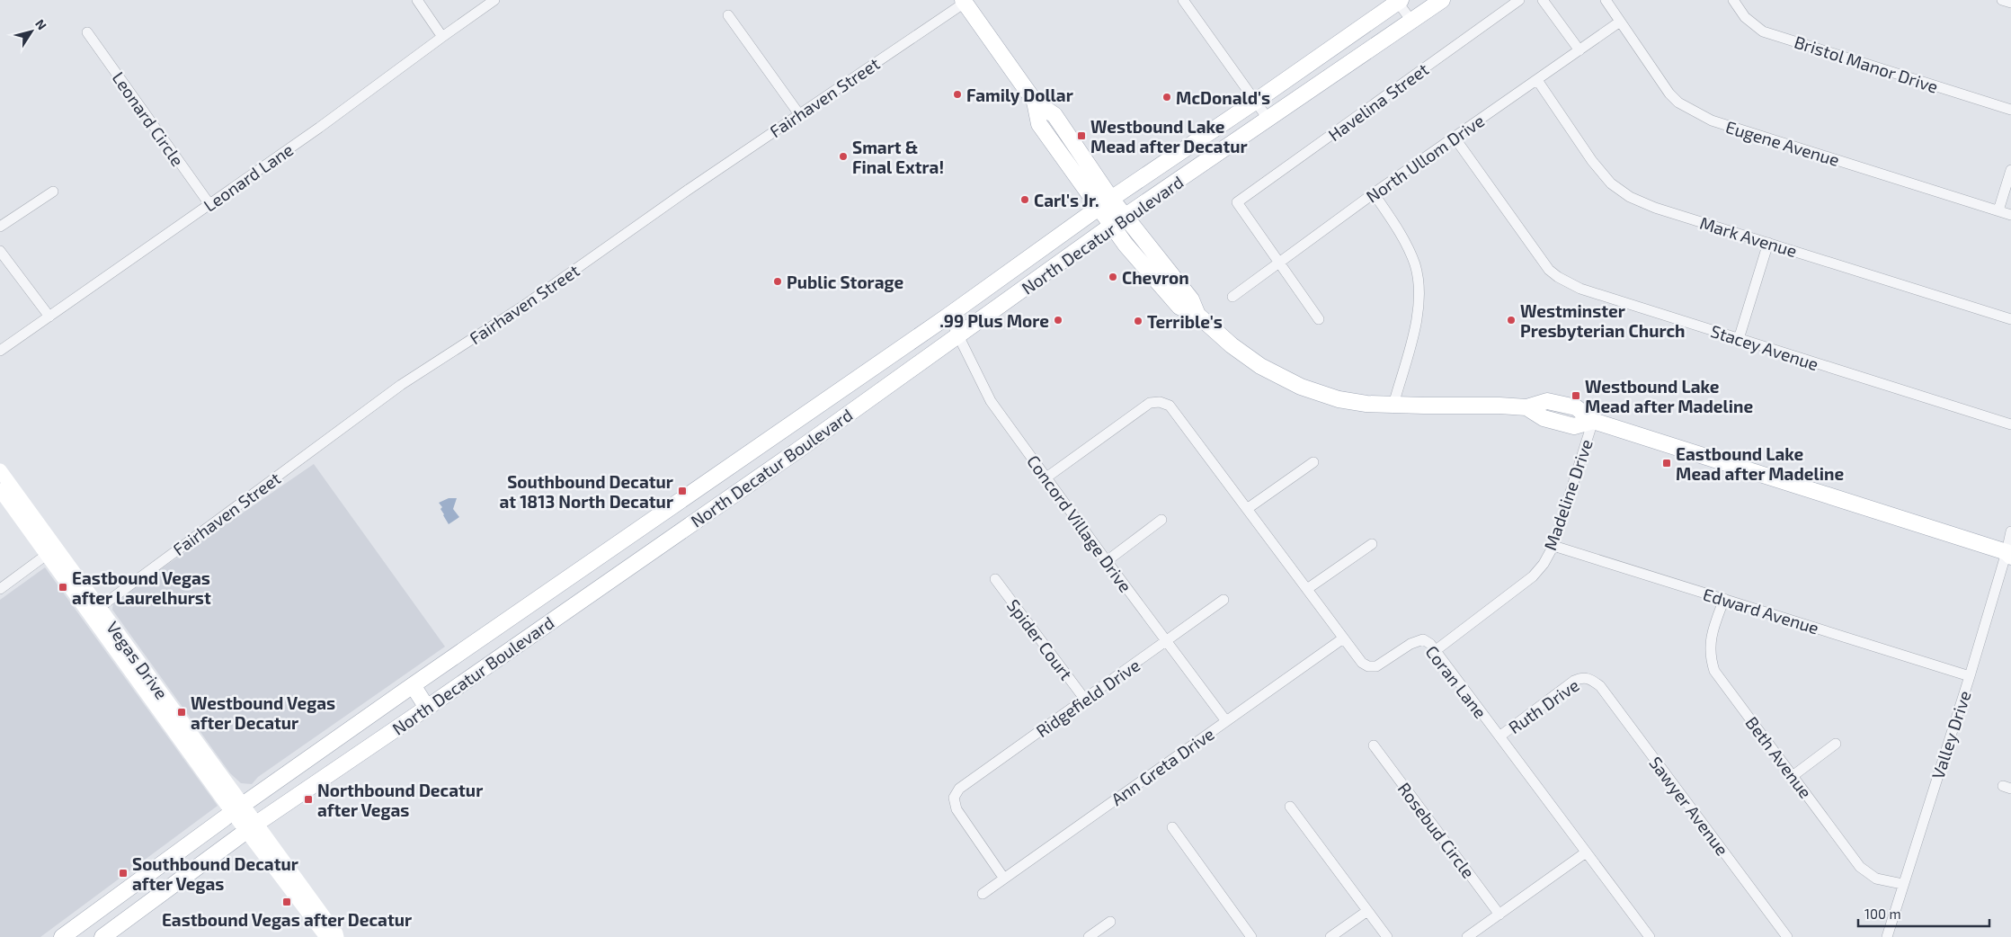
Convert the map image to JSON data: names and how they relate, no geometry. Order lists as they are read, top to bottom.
{
  "streets": {
    "main road": ["North Decatur Boulevard", "Vegas Drive"],
    "street": [
      "Bristol Manor Drive",
      "Fairhaven Street",
      "Havelina Street",
      "Leonard Circle",
      "Eugene Avenue",
      "North Ullom Drive",
      "Leonard Lane",
      "Mark Avenue",
      "Stacey Avenue",
      "Madeline Drive",
      "Concord Village Drive",
      "Edward Avenue",
      "Spider Court",
      "Coran Lane",
      "Ridgefield Drive",
      "Ruth Drive",
      "Valley Drive",
      "Beth Avenue",
      "Ann Greta Drive",
      "Sawyer Avenue",
      "Rosebud Circle"
    ]
  },
  "crossings": [
    ["Fairhaven Street", "Vegas Drive"],
    ["Havelina Street", "North Ullom Drive"],
    ["Leonard Circle", "Leonard Lane"],
    ["Eugene Avenue", "North Ullom Drive"],
    ["North Ullom Drive", "Mark Avenue"],
    ["North Ullom Drive", "Stacey Avenue"],
    ["North Decatur Boulevard", "Concord Village Drive"],
    ["North Decatur Boulevard", "Vegas Drive"],
    ["Madeline Drive", "Edward Avenue"],
    ["Madeline Drive", "Coran Lane"],
    ["Concord Village Drive", "Coran Lane"],
    ["Concord Village Drive", "Ridgefield Drive"],
    ["Concord Village Drive", "Ann Greta Drive"],
    ["Edward Avenue", "Valley Drive"],
    ["Edward Avenue", "Beth Avenue"],
    ["Spider Court", "Ridgefield Drive"],
    ["Coran Lane", "Ruth Drive"],
    ["Coran Lane", "Ann Greta Drive"],
    ["Ridgefield Drive", "Ann Greta Drive"],
    ["Ruth Drive", "Sawyer Avenue"],
    ["Valley Drive", "Beth Avenue"]
  ],
  "places": {
    "other": [
      "Family Dollar",
      "McDonald's",
      "Smart & Final Extra!",
      "Carl's Jr.",
      "Chevron",
      "Public Storage",
      ".99 Plus More",
      "Westminster Presbyterian Church",
      "Terrible's"
    ],
    "transit": [
      "Westbound Lake Mead after Decatur",
      "Westbound Lake Mead after Madeline",
      "Eastbound Lake Mead after Madeline",
      "Southbound Decatur at 1813 North Decatur",
      "Eastbound Vegas after Laurelhurst",
      "Westbound Vegas after Decatur",
      "Northbound Decatur after Vegas",
      "Southbound Decatur after Vegas",
      "Eastbound Vegas after Decatur"
    ]
  },
  "scale_bar": "100 m",
  "north": "top right"
}
